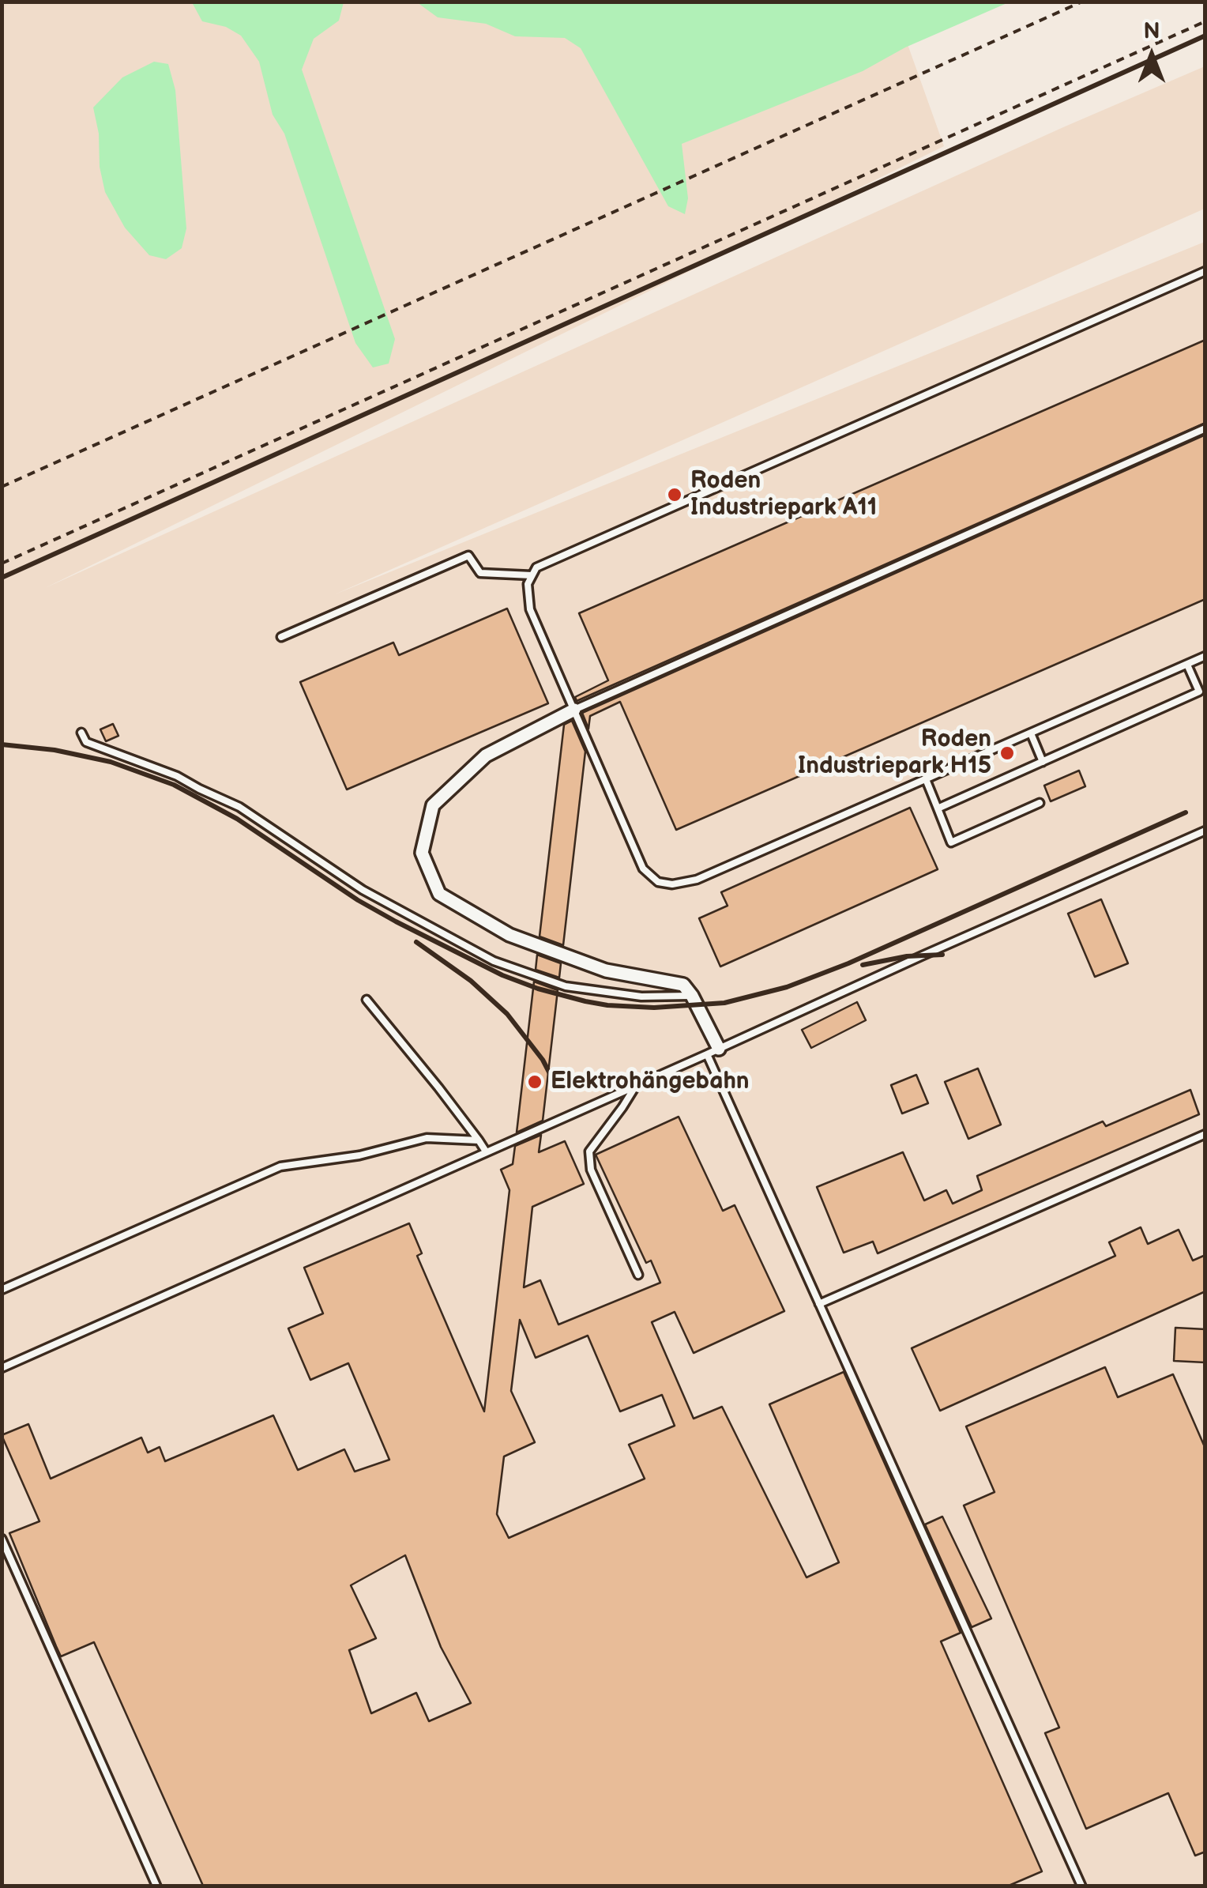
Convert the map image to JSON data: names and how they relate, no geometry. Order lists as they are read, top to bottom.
{
  "places": ["Roden Industriepark A11", "Roden Industriepark H15", "Elektrohängebahn"],
  "north": "top"
}
